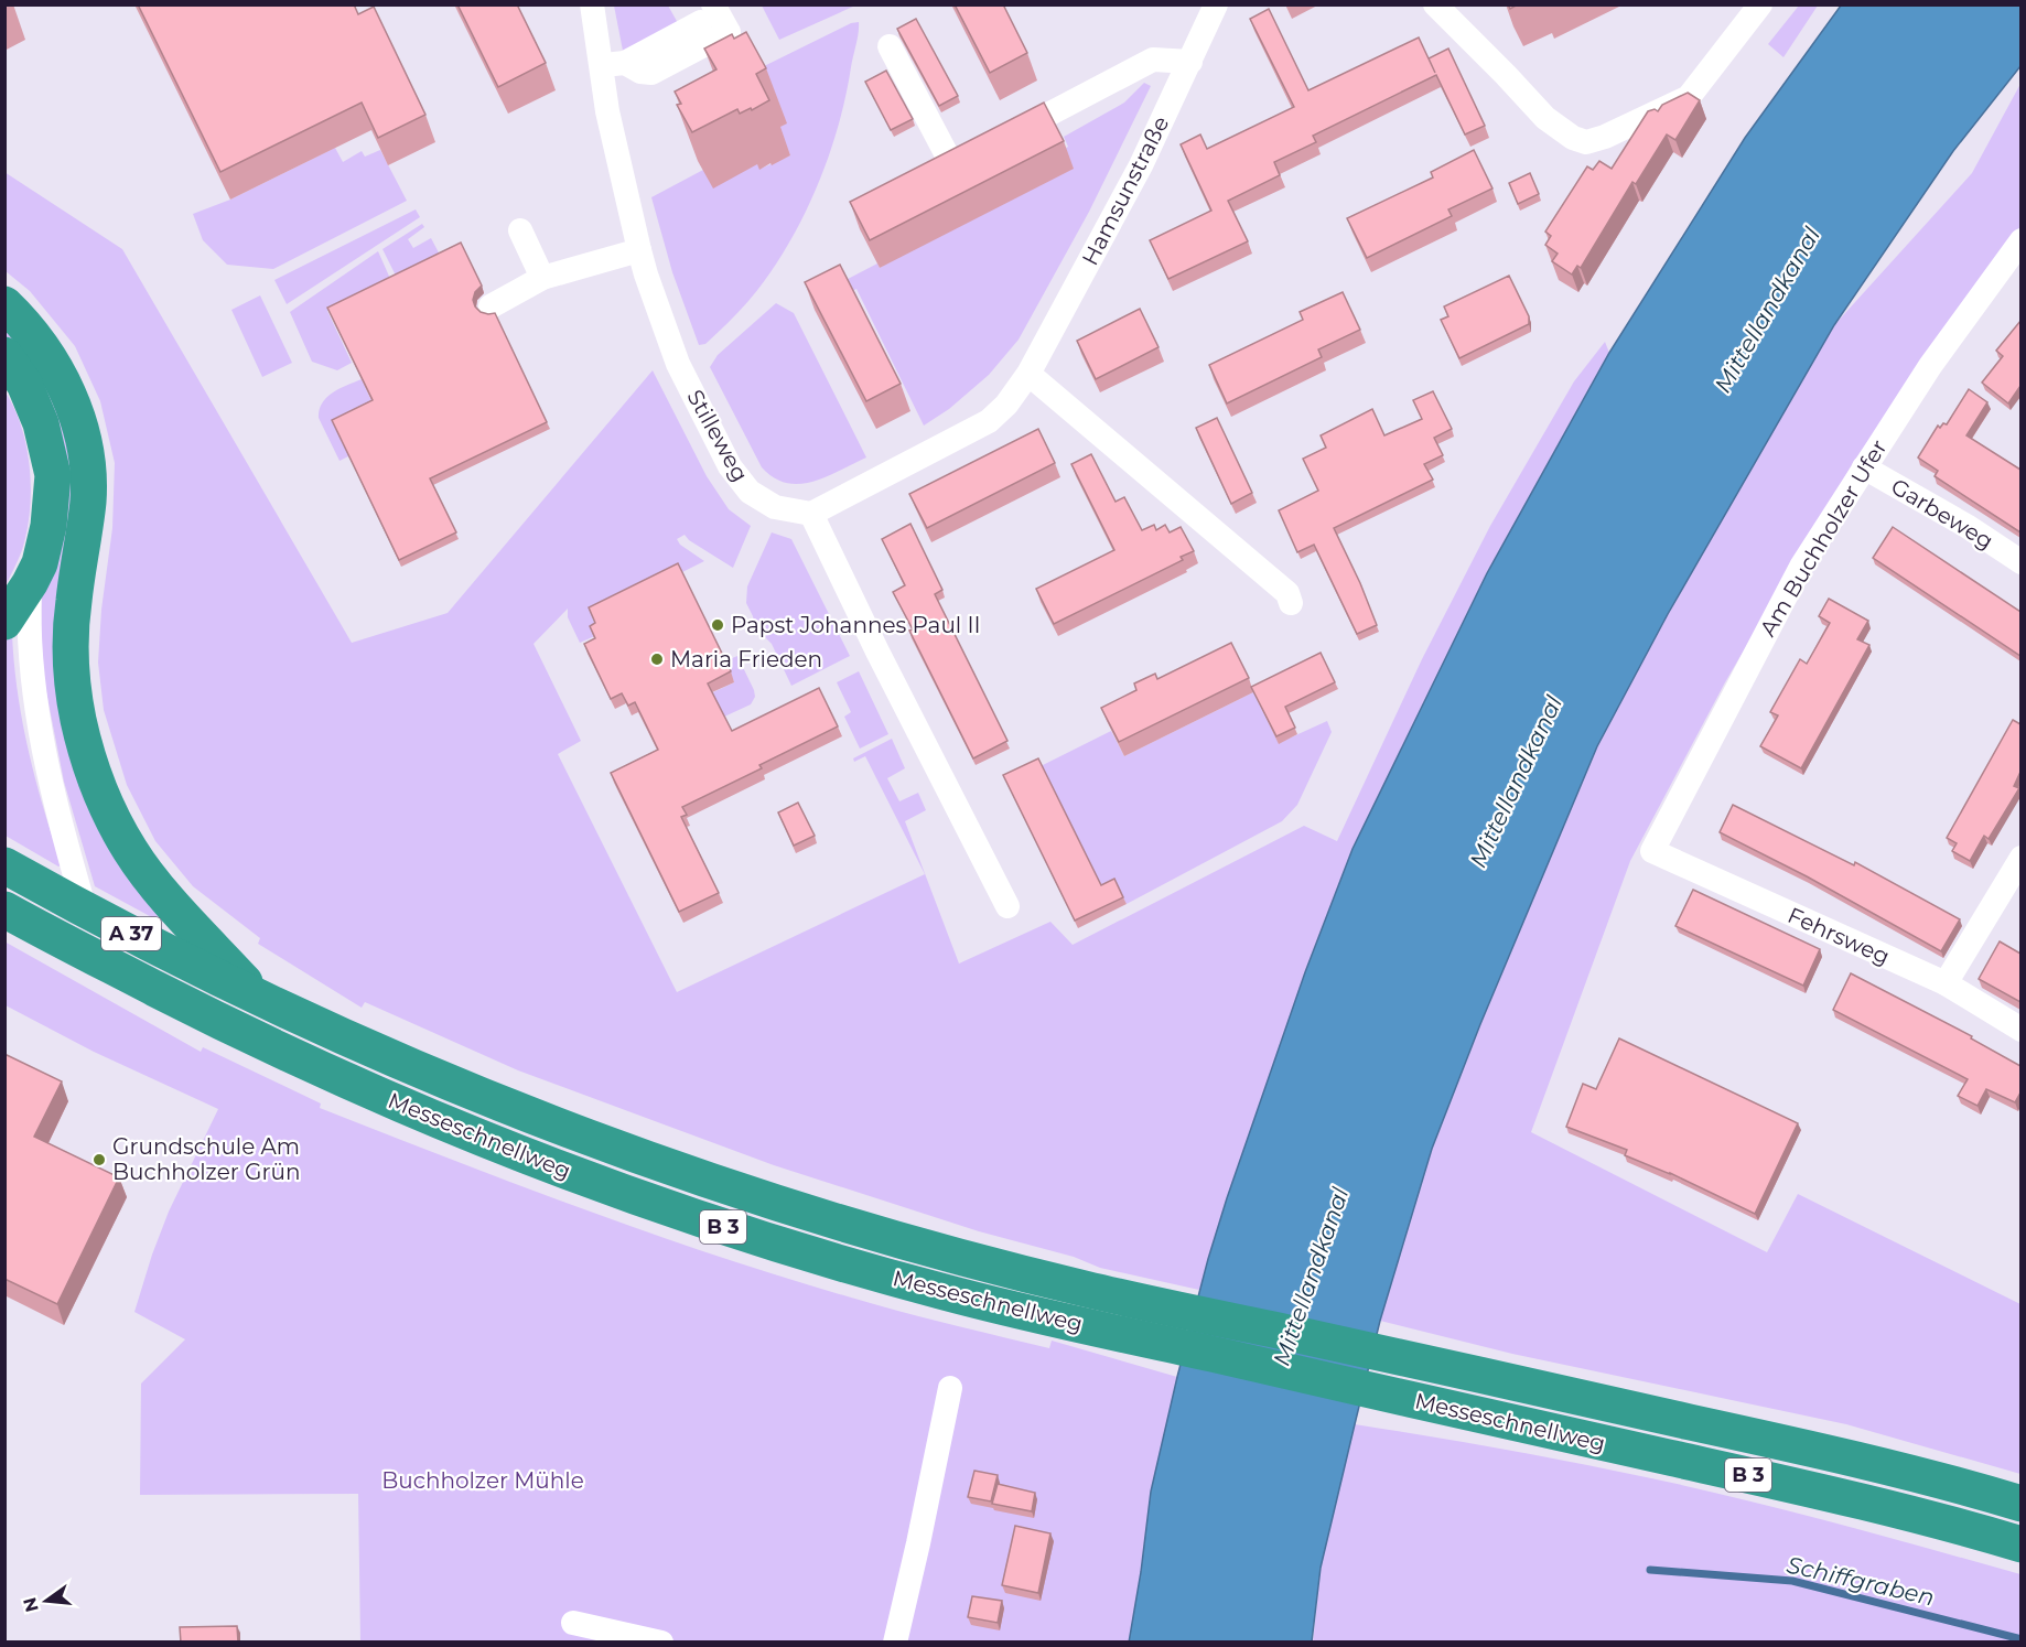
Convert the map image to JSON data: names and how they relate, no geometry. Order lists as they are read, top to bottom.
{
  "streets": {
    "highway": ["A 37", "Messeschnellweg", "B 3"],
    "street": [
      "Hamsunstraße",
      "Stilleweg",
      "Garbeweg",
      "Am Buchholzer Ufer",
      "Fehrsweg"
    ]
  },
  "crossings": [
    ["Hamsunstraße", "Stilleweg"],
    ["Garbeweg", "Am Buchholzer Ufer"],
    ["Am Buchholzer Ufer", "Fehrsweg"],
    ["A 37", "Messeschnellweg"]
  ],
  "water": ["Mittellandkanal", "Schiffgraben"],
  "parks": ["Buchholzer Mühle"],
  "places": ["Papst Johannes Paul II", "Maria Frieden", "Grundschule Am Buchholzer Grün"],
  "north": "left"
}
